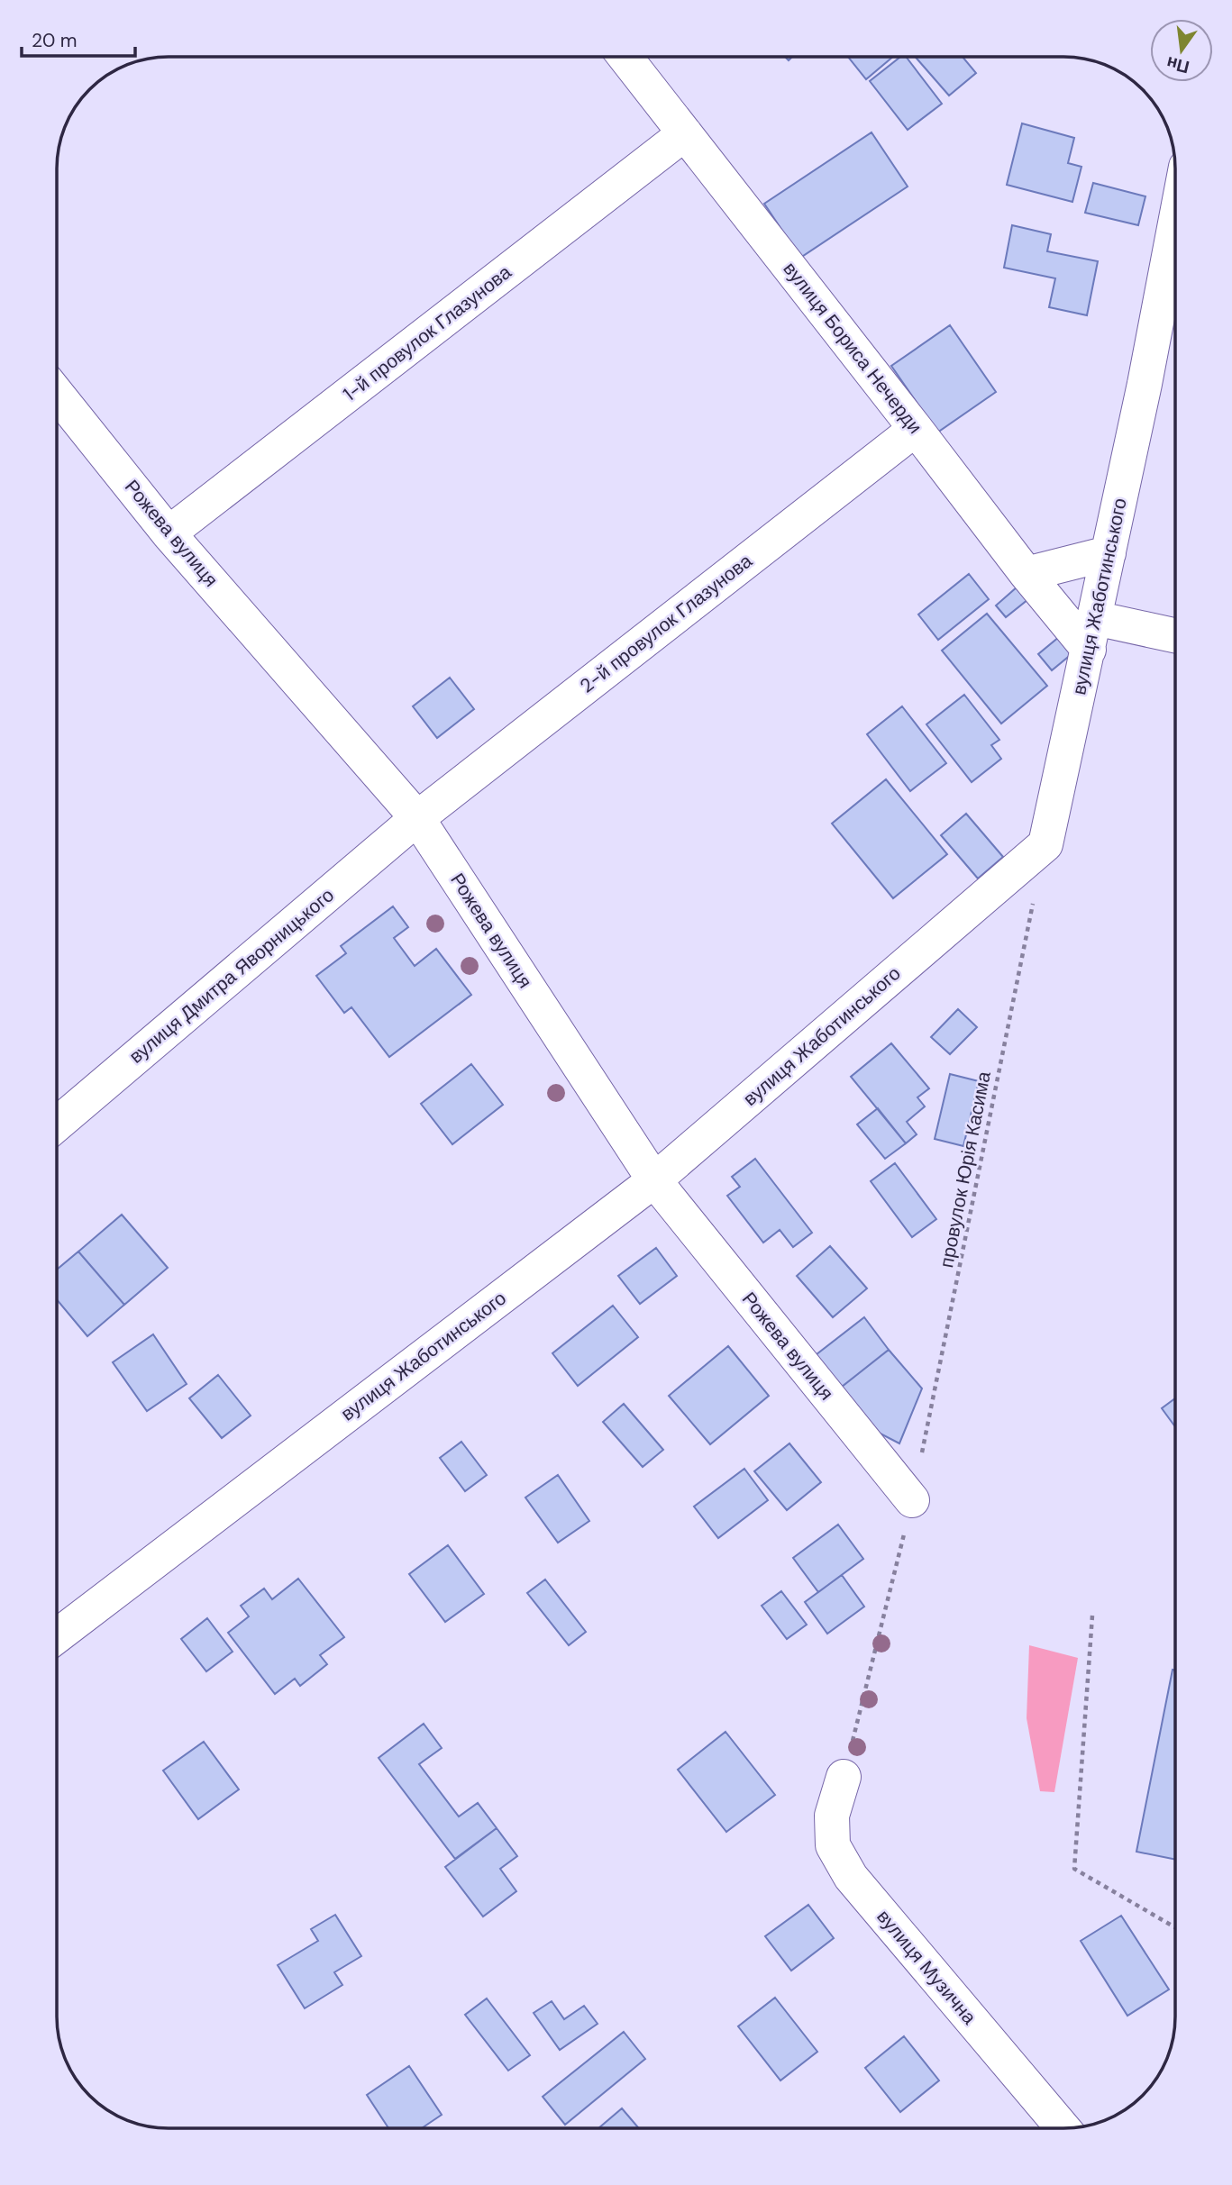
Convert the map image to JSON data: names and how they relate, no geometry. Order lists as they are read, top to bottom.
{
  "streets": {
    "street": [
      "1-й провулок Глазунова",
      "вулиця Бориса Нечерди",
      "Рожева вулиця",
      "вулиця Жаботинського",
      "2-й провулок Глазунова",
      "вулиця Дмитра Яворницького",
      "вулиця Музична"
    ],
    "path": ["провулок Юрія Касима"]
  },
  "crossings": [
    ["1-й провулок Глазунова", "вулиця Бориса Нечерди"],
    ["1-й провулок Глазунова", "Рожева вулиця"],
    ["вулиця Бориса Нечерди", "вулиця Жаботинського"],
    ["вулиця Бориса Нечерди", "2-й провулок Глазунова"],
    ["Рожева вулиця", "вулиця Жаботинського"],
    ["Рожева вулиця", "2-й провулок Глазунова"],
    ["Рожева вулиця", "вулиця Дмитра Яворницького"],
    ["Рожева вулиця", "провулок Юрія Касима"],
    ["вулиця Жаботинського", "провулок Юрія Касима"],
    ["2-й провулок Глазунова", "вулиця Дмитра Яворницького"],
    ["провулок Юрія Касима", "вулиця Музична"]
  ],
  "scale_bar": "20 m",
  "north": "bottom"
}
